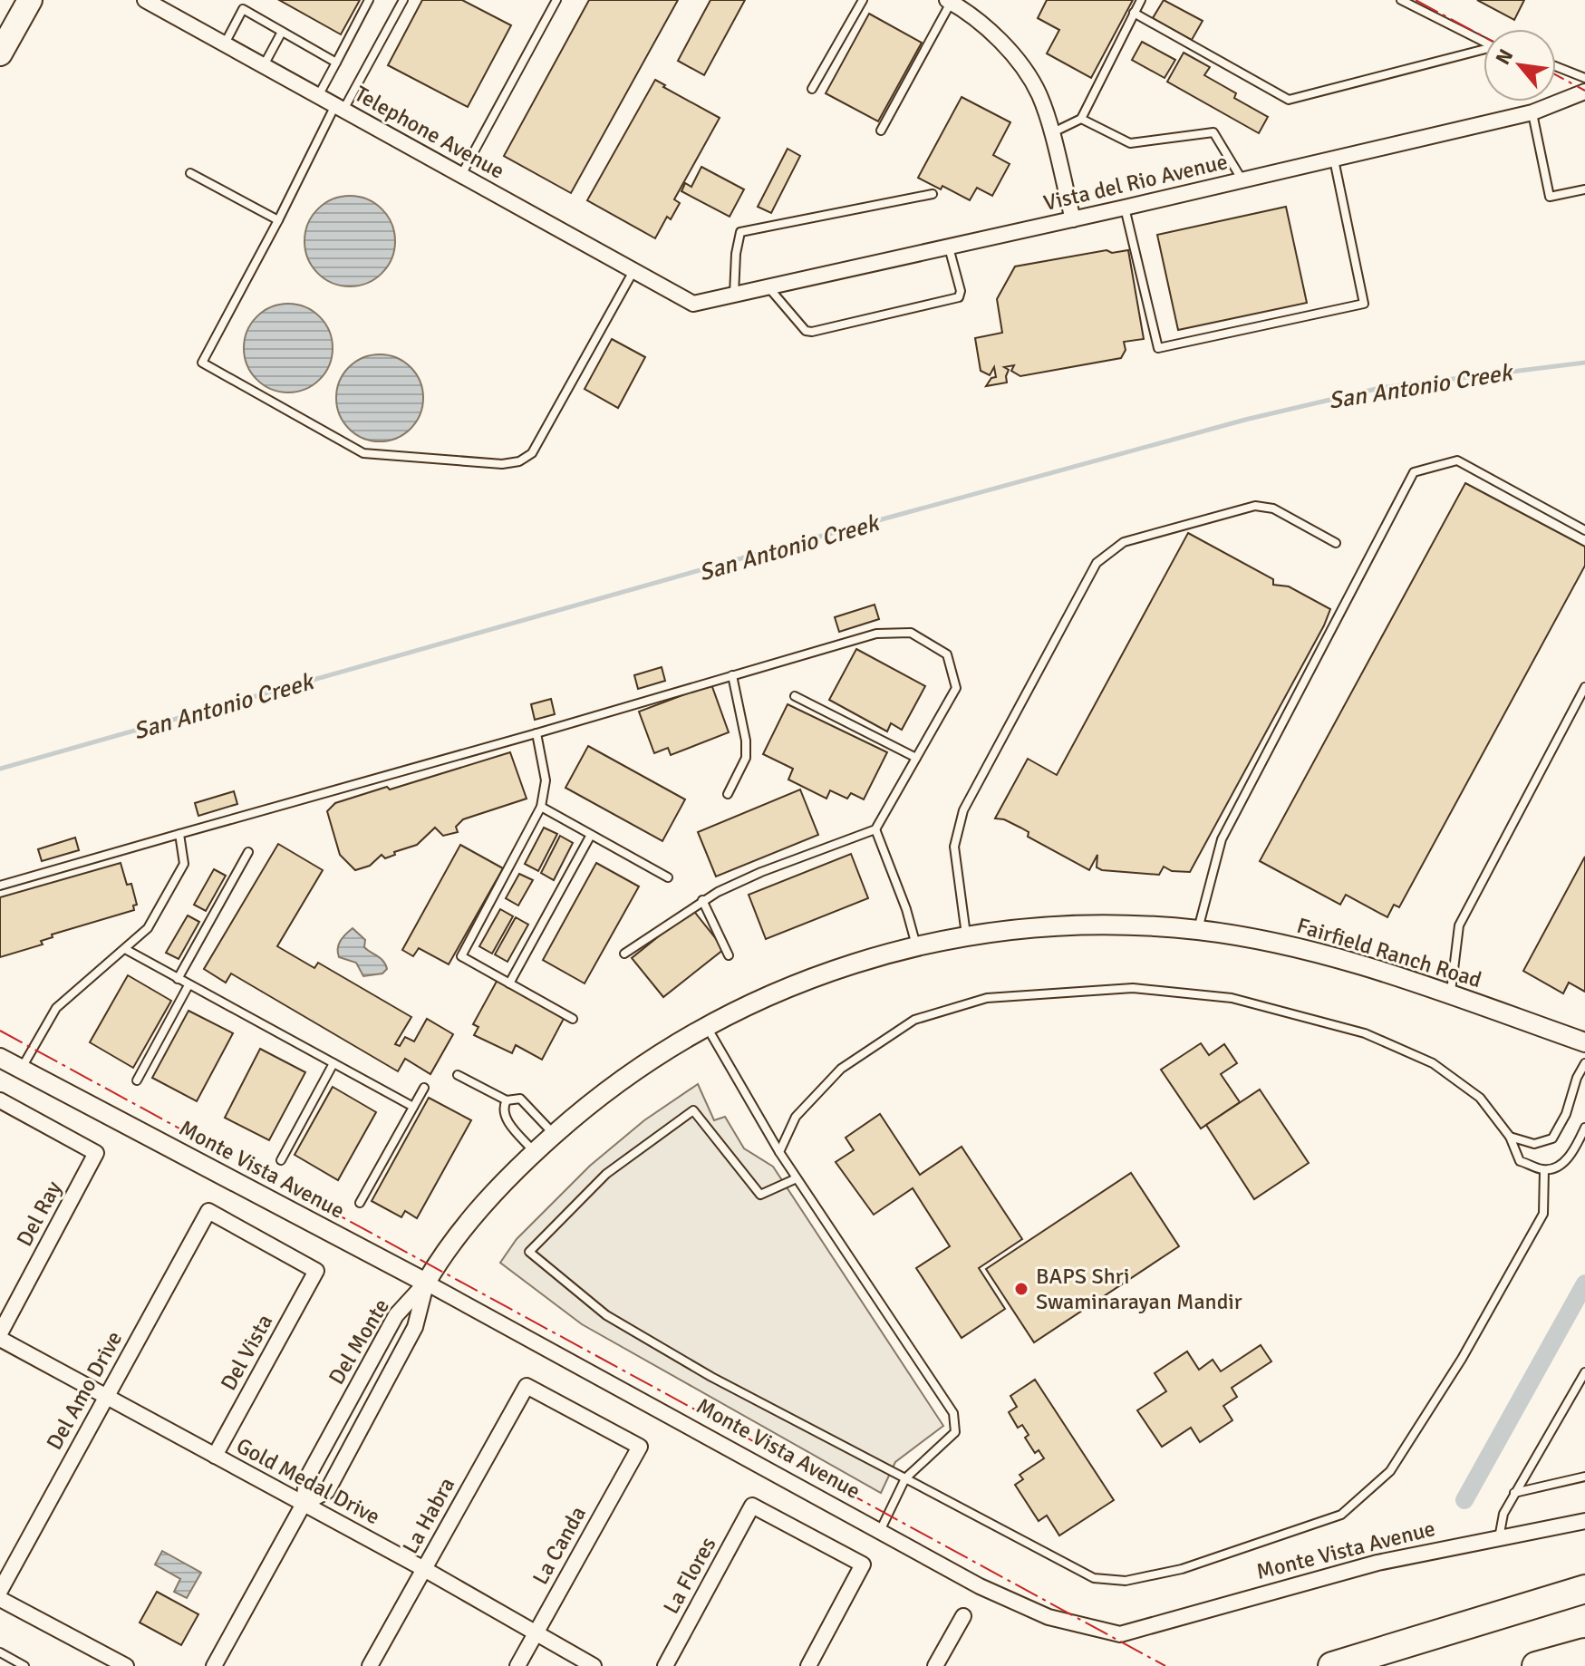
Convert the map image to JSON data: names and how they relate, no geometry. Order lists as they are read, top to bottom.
{
  "streets": {
    "street": [
      "Telephone Avenue",
      "Vista del Rio Avenue",
      "Fairfield Ranch Road",
      "Monte Vista Avenue",
      "Del Ray",
      "Del Monte",
      "Del Vista",
      "Del Amo Drive",
      "Gold Medal Drive",
      "La Habra",
      "La Canda",
      "La Flores"
    ]
  },
  "crossings": [
    ["Telephone Avenue", "Vista del Rio Avenue"],
    ["Fairfield Ranch Road", "Monte Vista Avenue"],
    ["Fairfield Ranch Road", "Del Monte"],
    ["Monte Vista Avenue", "Del Monte"],
    ["Del Monte", "Gold Medal Drive"],
    ["Del Vista", "Del Amo Drive"],
    ["Del Vista", "Gold Medal Drive"],
    ["Del Amo Drive", "Gold Medal Drive"],
    ["Gold Medal Drive", "La Habra"],
    ["Gold Medal Drive", "La Canda"],
    ["La Habra", "La Canda"]
  ],
  "water": ["San Antonio Creek"],
  "places": ["BAPS Shri Swaminarayan Mandir"],
  "north": "top left"
}
